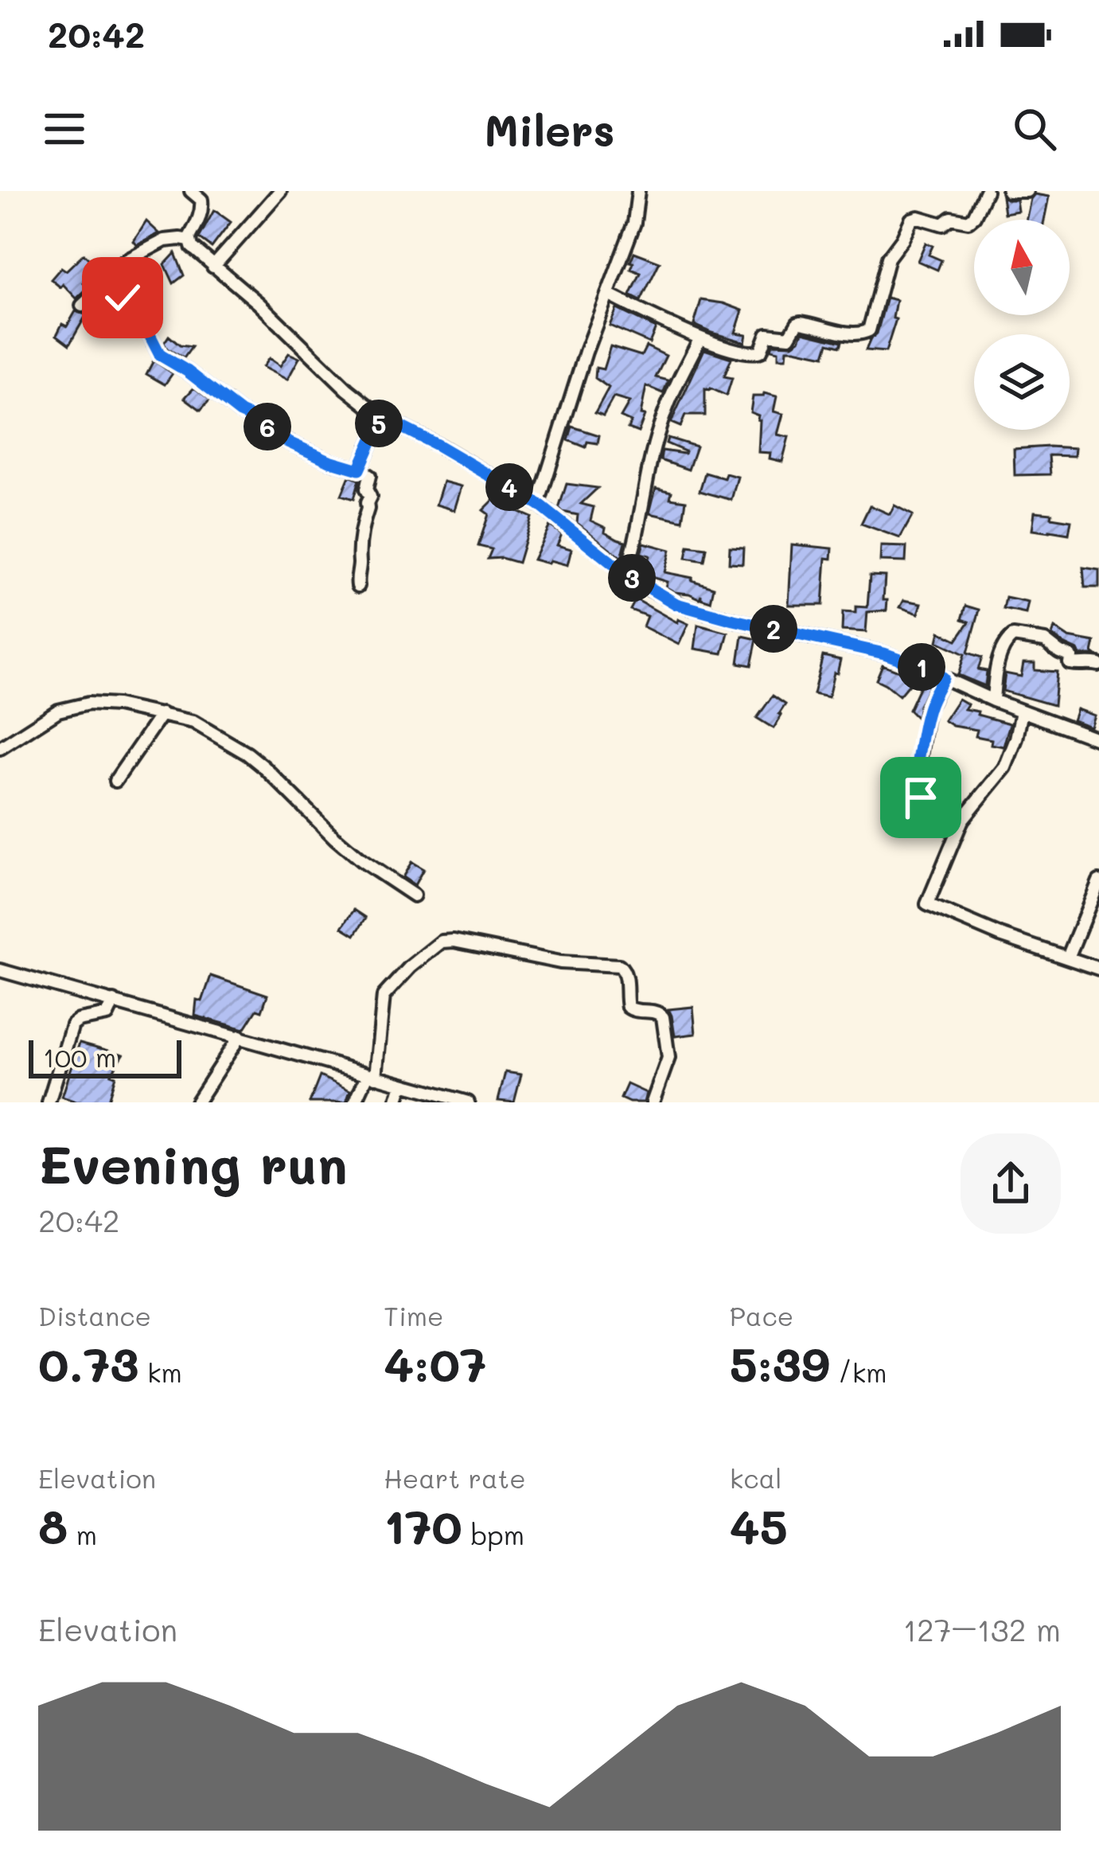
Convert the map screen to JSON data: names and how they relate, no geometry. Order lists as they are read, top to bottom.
{
  "scale_bar": "100 m",
  "north": "top",
  "page": {
    "status": "20:42",
    "header": "Milers",
    "pins": [
      "5",
      "6",
      "4",
      "3",
      "2",
      "1"
    ],
    "scale": "100 m",
    "heading": ["Evening run", "20:42"],
    "stats": [
      ["Distance", "0.73 km"],
      ["Time", "4:07"],
      ["Pace", "5:39 /km"],
      ["Elevation", "8 m"],
      ["Heart rate", "170 bpm"],
      ["kcal", "45"]
    ],
    "chart": ["Elevation", "127–132 m"]
  }
}
